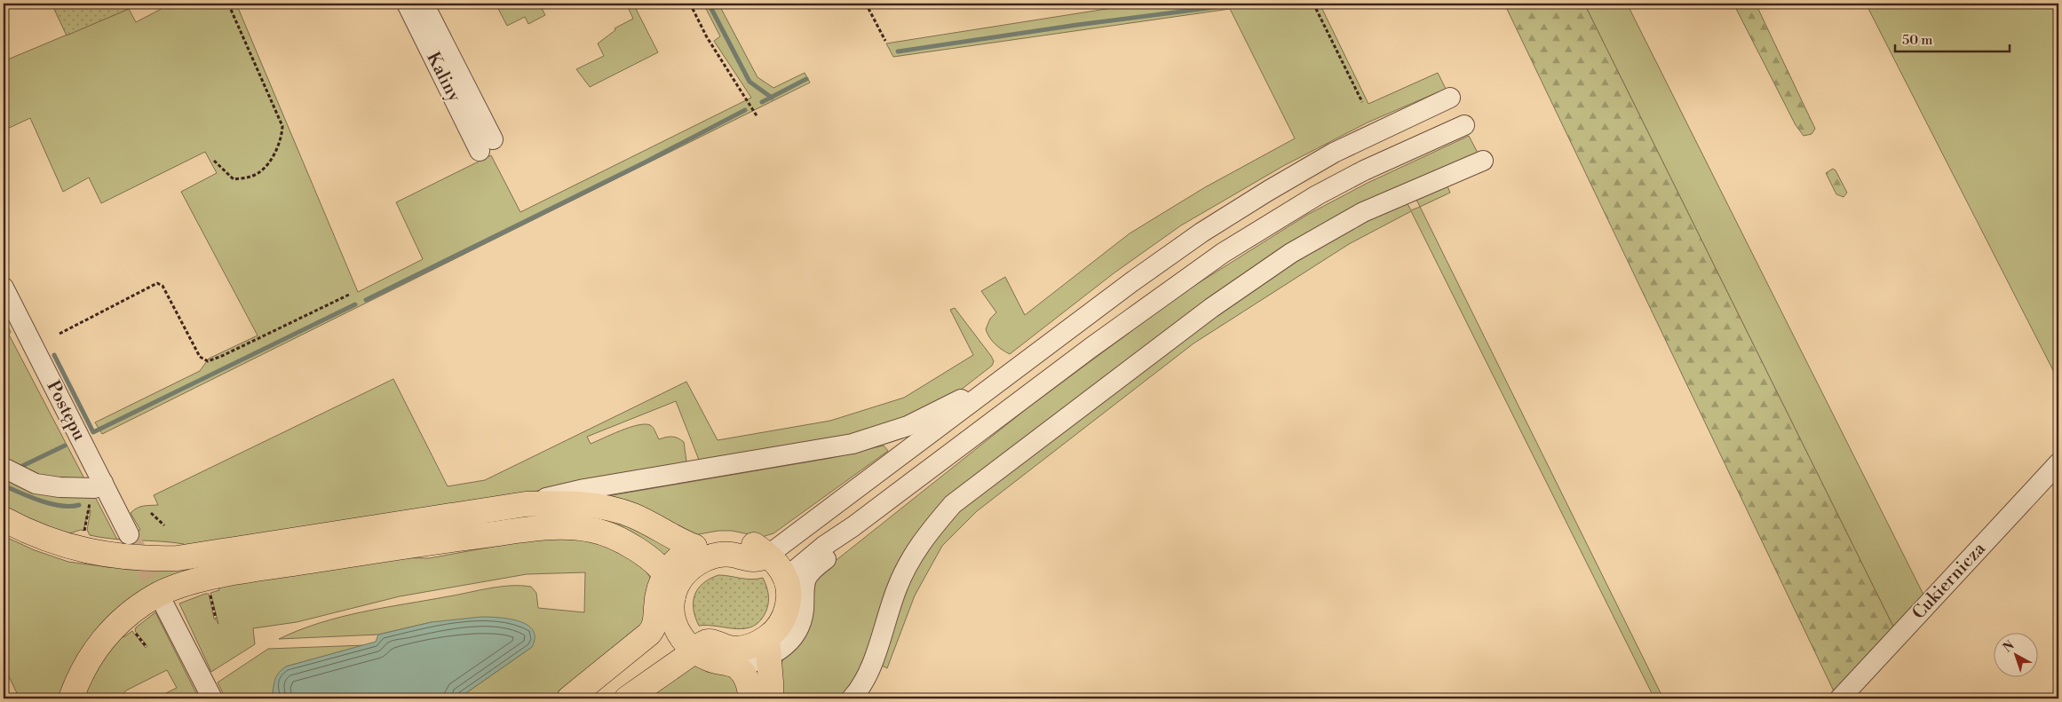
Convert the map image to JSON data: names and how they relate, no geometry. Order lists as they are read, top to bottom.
{
  "streets": {
    "street": ["Kaliny", "Postępu", "Cukiernicza"]
  },
  "scale_bar": "50 m",
  "north": "top left"
}
